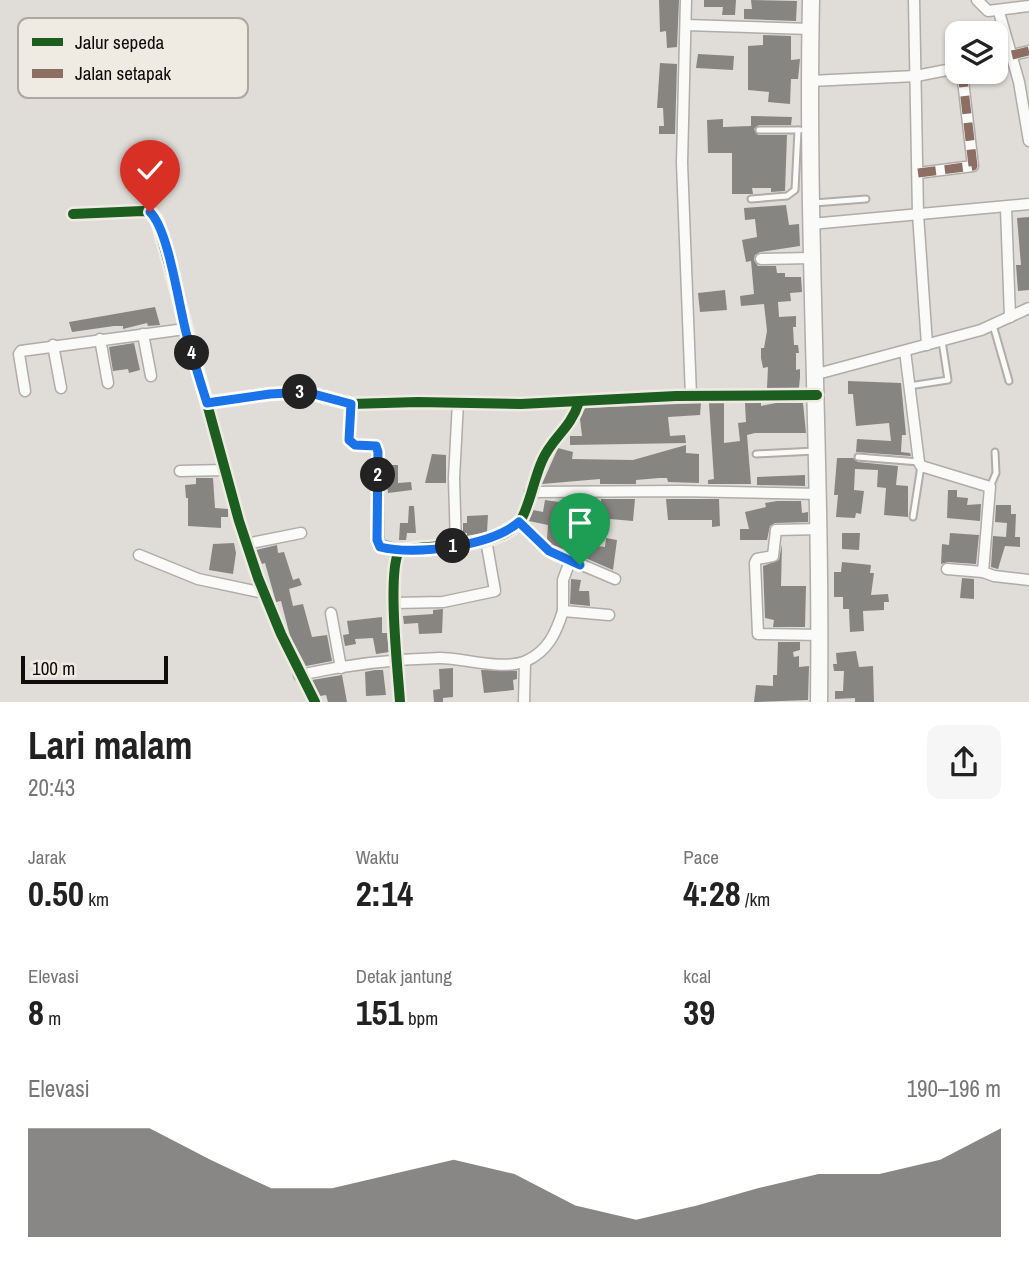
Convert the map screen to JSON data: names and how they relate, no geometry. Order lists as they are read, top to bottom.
{
  "legend": ["Jalur sepeda", "Jalan setapak"],
  "scale_bar": "100 m",
  "page": {
    "pins": [
      "4",
      "3",
      "2",
      "1"
    ],
    "scale": "100 m",
    "heading": ["Lari malam", "20:43"],
    "stats": [
      ["Jarak", "0.50 km"],
      ["Waktu", "2:14"],
      ["Pace", "4:28 /km"],
      ["Elevasi", "8 m"],
      ["Detak jantung", "151 bpm"],
      ["kcal", "39"]
    ],
    "chart": ["Elevasi", "190–196 m"]
  }
}
